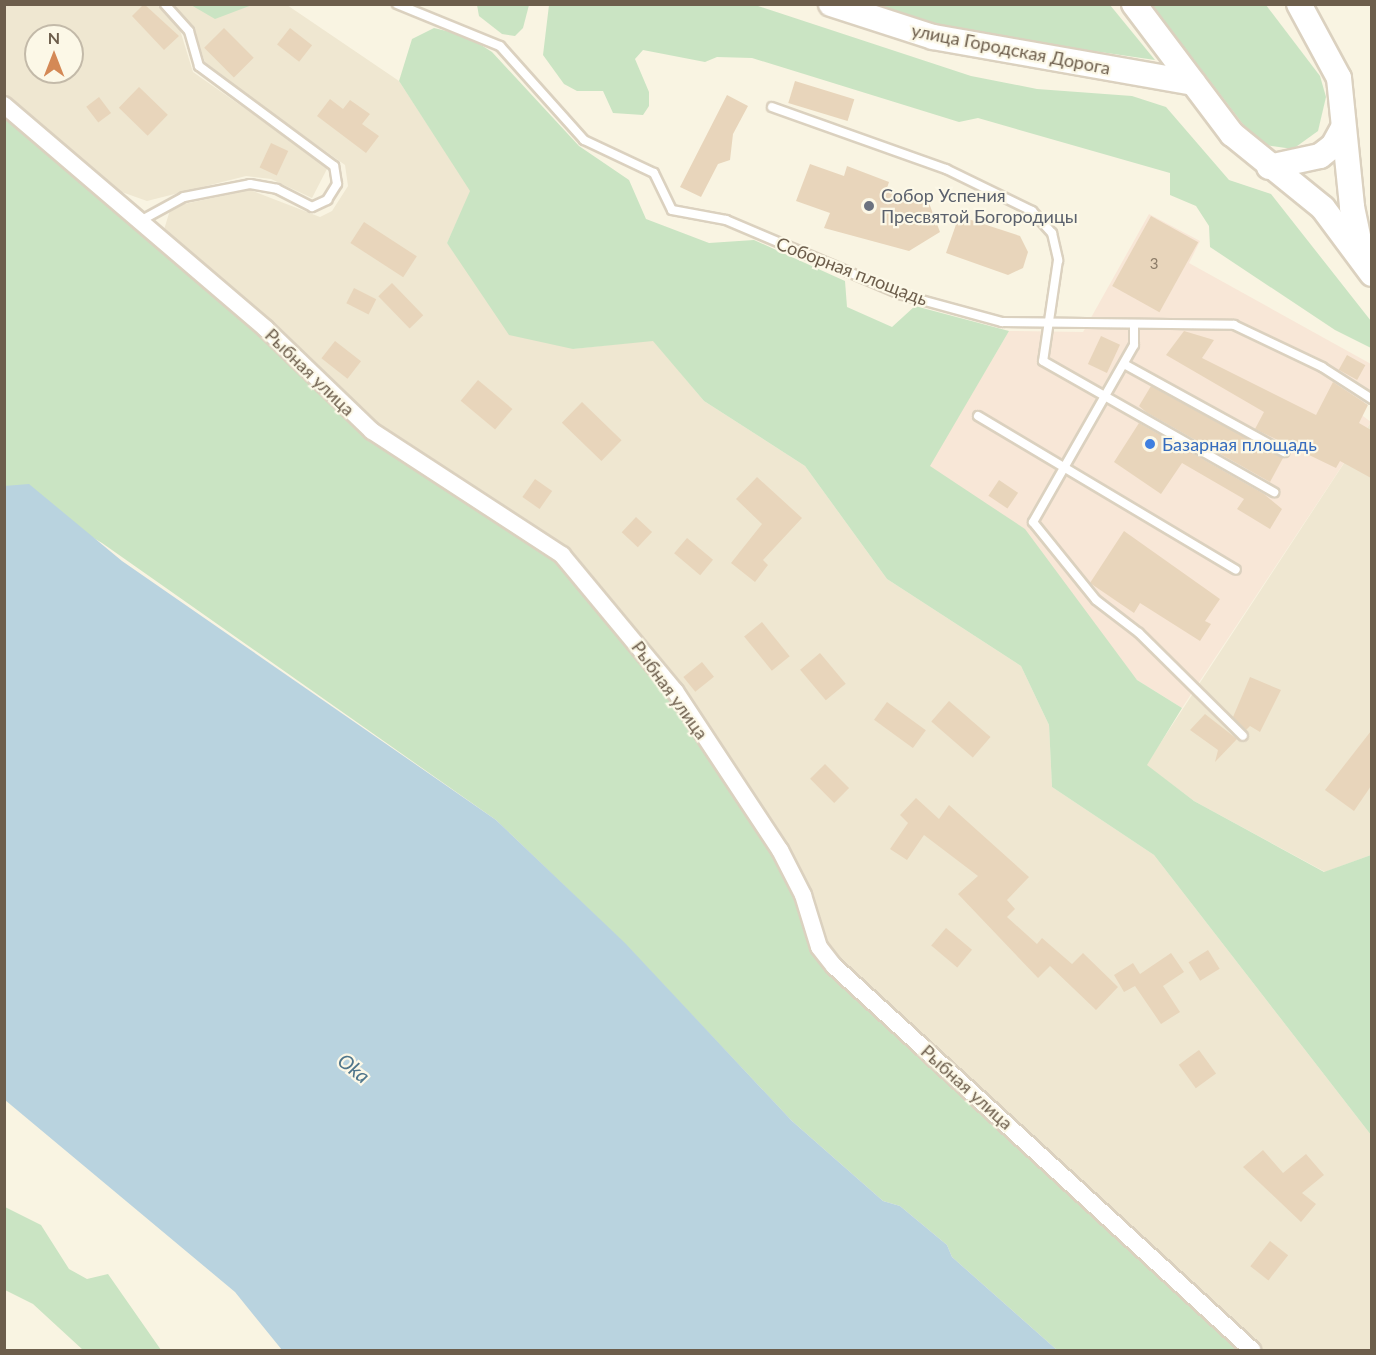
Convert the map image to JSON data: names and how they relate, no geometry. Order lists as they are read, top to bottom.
{
  "streets": {
    "main road": ["улица Городская Дорога"],
    "street": ["Рыбная улица"],
    "lane": ["Соборная площадь"]
  },
  "water": ["Oka"],
  "places": ["Собор Успения Пресвятой Богородицы", "Базарная площадь"],
  "house_numbers": ["3"],
  "north": "top"
}
